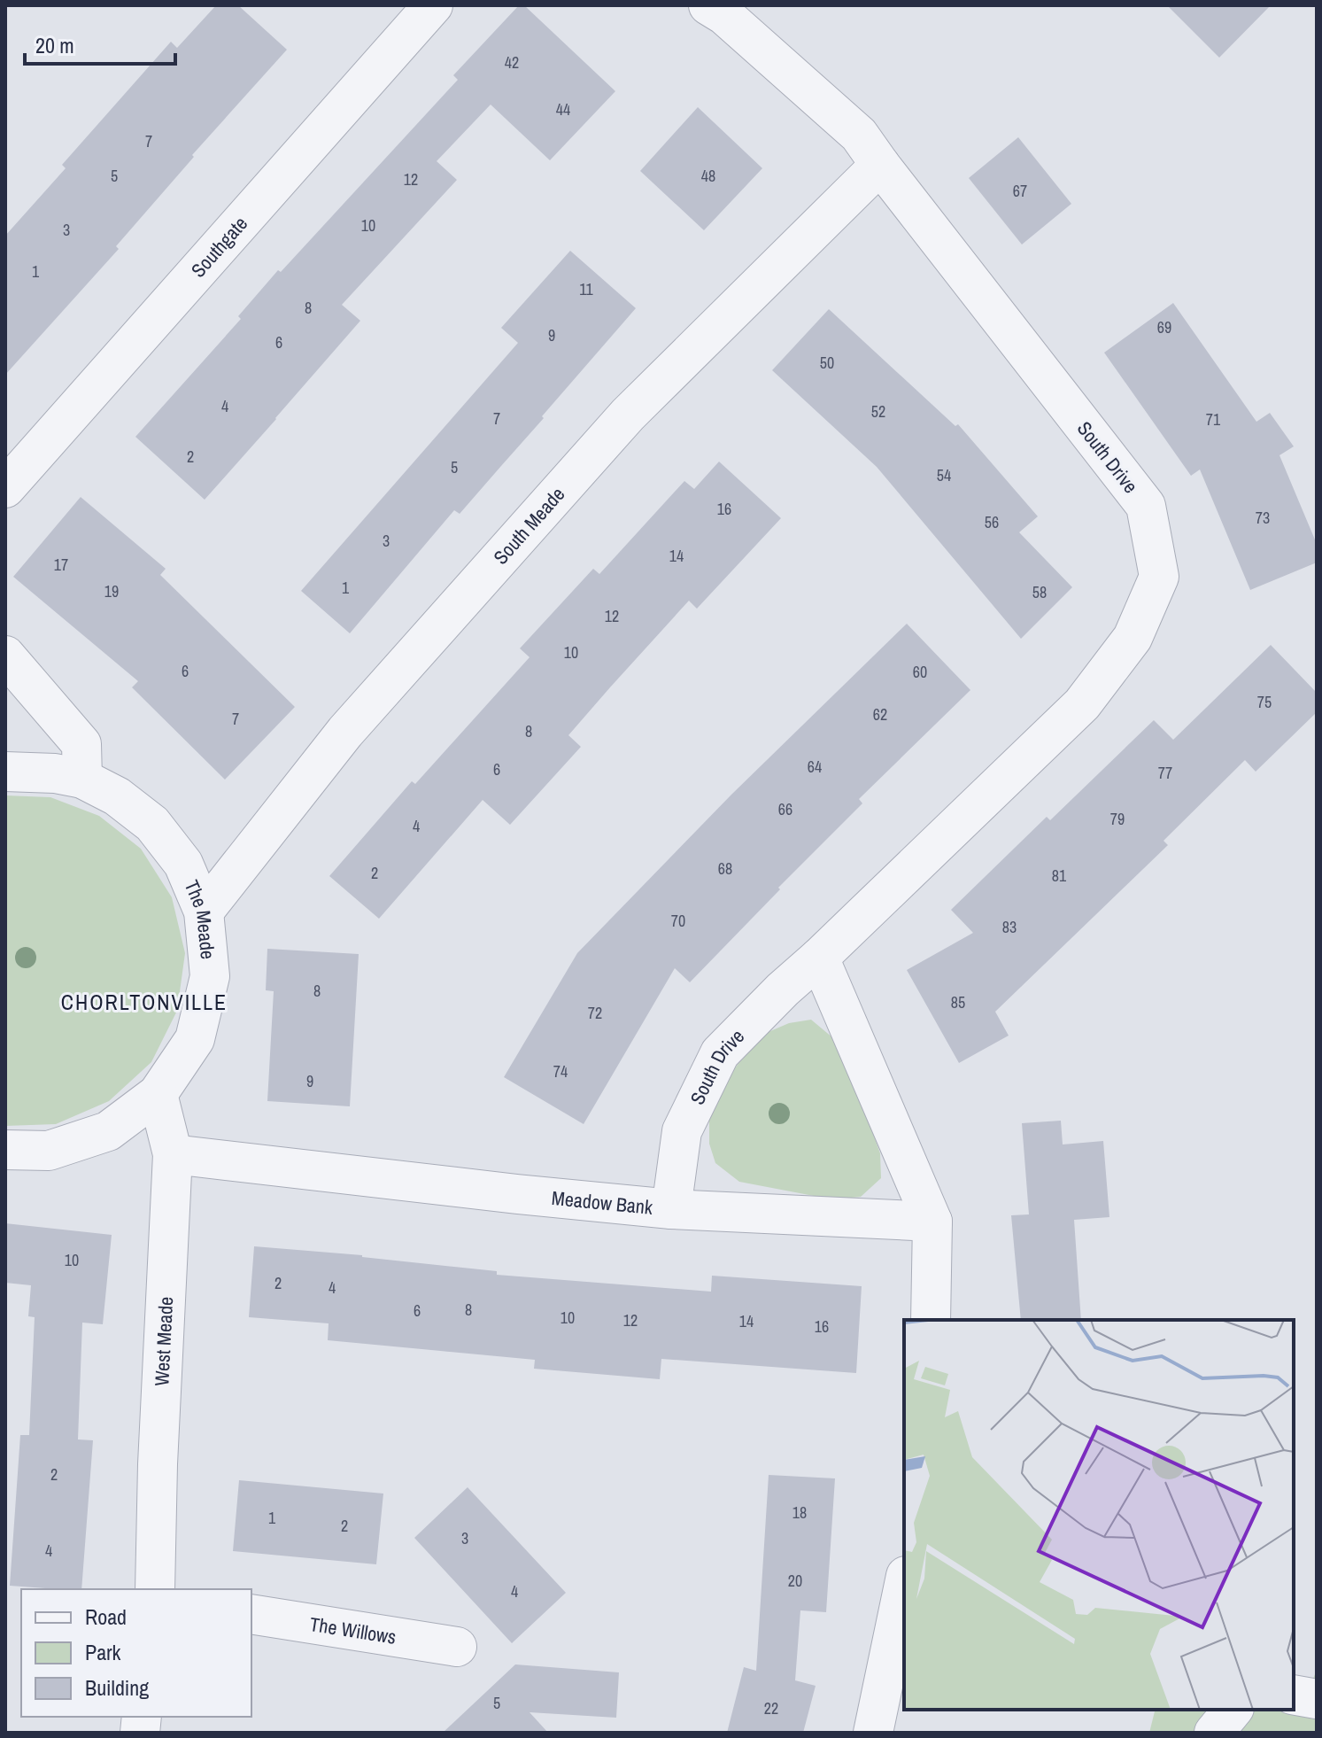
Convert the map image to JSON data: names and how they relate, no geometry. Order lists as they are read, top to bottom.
{
  "streets": {
    "street": [
      "Southgate",
      "South Drive",
      "South Meade",
      "The Meade",
      "Meadow Bank",
      "West Meade",
      "The Willows"
    ]
  },
  "crossings": [
    ["South Drive", "South Meade"],
    ["South Drive", "Meadow Bank"],
    ["South Meade", "The Meade"],
    ["The Meade", "West Meade"],
    ["Meadow Bank", "West Meade"]
  ],
  "districts": ["CHORLTONVILLE"],
  "house_numbers": [
    "42",
    "44",
    "7",
    "5",
    "48",
    "12",
    "67",
    "10",
    "3",
    "1",
    "11",
    "8",
    "69",
    "9",
    "6",
    "50",
    "4",
    "52",
    "7",
    "71",
    "2",
    "5",
    "54",
    "16",
    "73",
    "56",
    "3",
    "14",
    "17",
    "1",
    "19",
    "58",
    "12",
    "10",
    "6",
    "60",
    "75",
    "62",
    "7",
    "8",
    "64",
    "6",
    "77",
    "66",
    "79",
    "4",
    "68",
    "2",
    "81",
    "70",
    "83",
    "8",
    "85",
    "72",
    "74",
    "9",
    "10",
    "2",
    "4",
    "8",
    "6",
    "10",
    "12",
    "14",
    "16",
    "2",
    "18",
    "1",
    "2",
    "3",
    "4",
    "20",
    "4",
    "5",
    "22"
  ],
  "legend": ["Road", "Park", "Building"],
  "scale_bar": "20 m"
}
